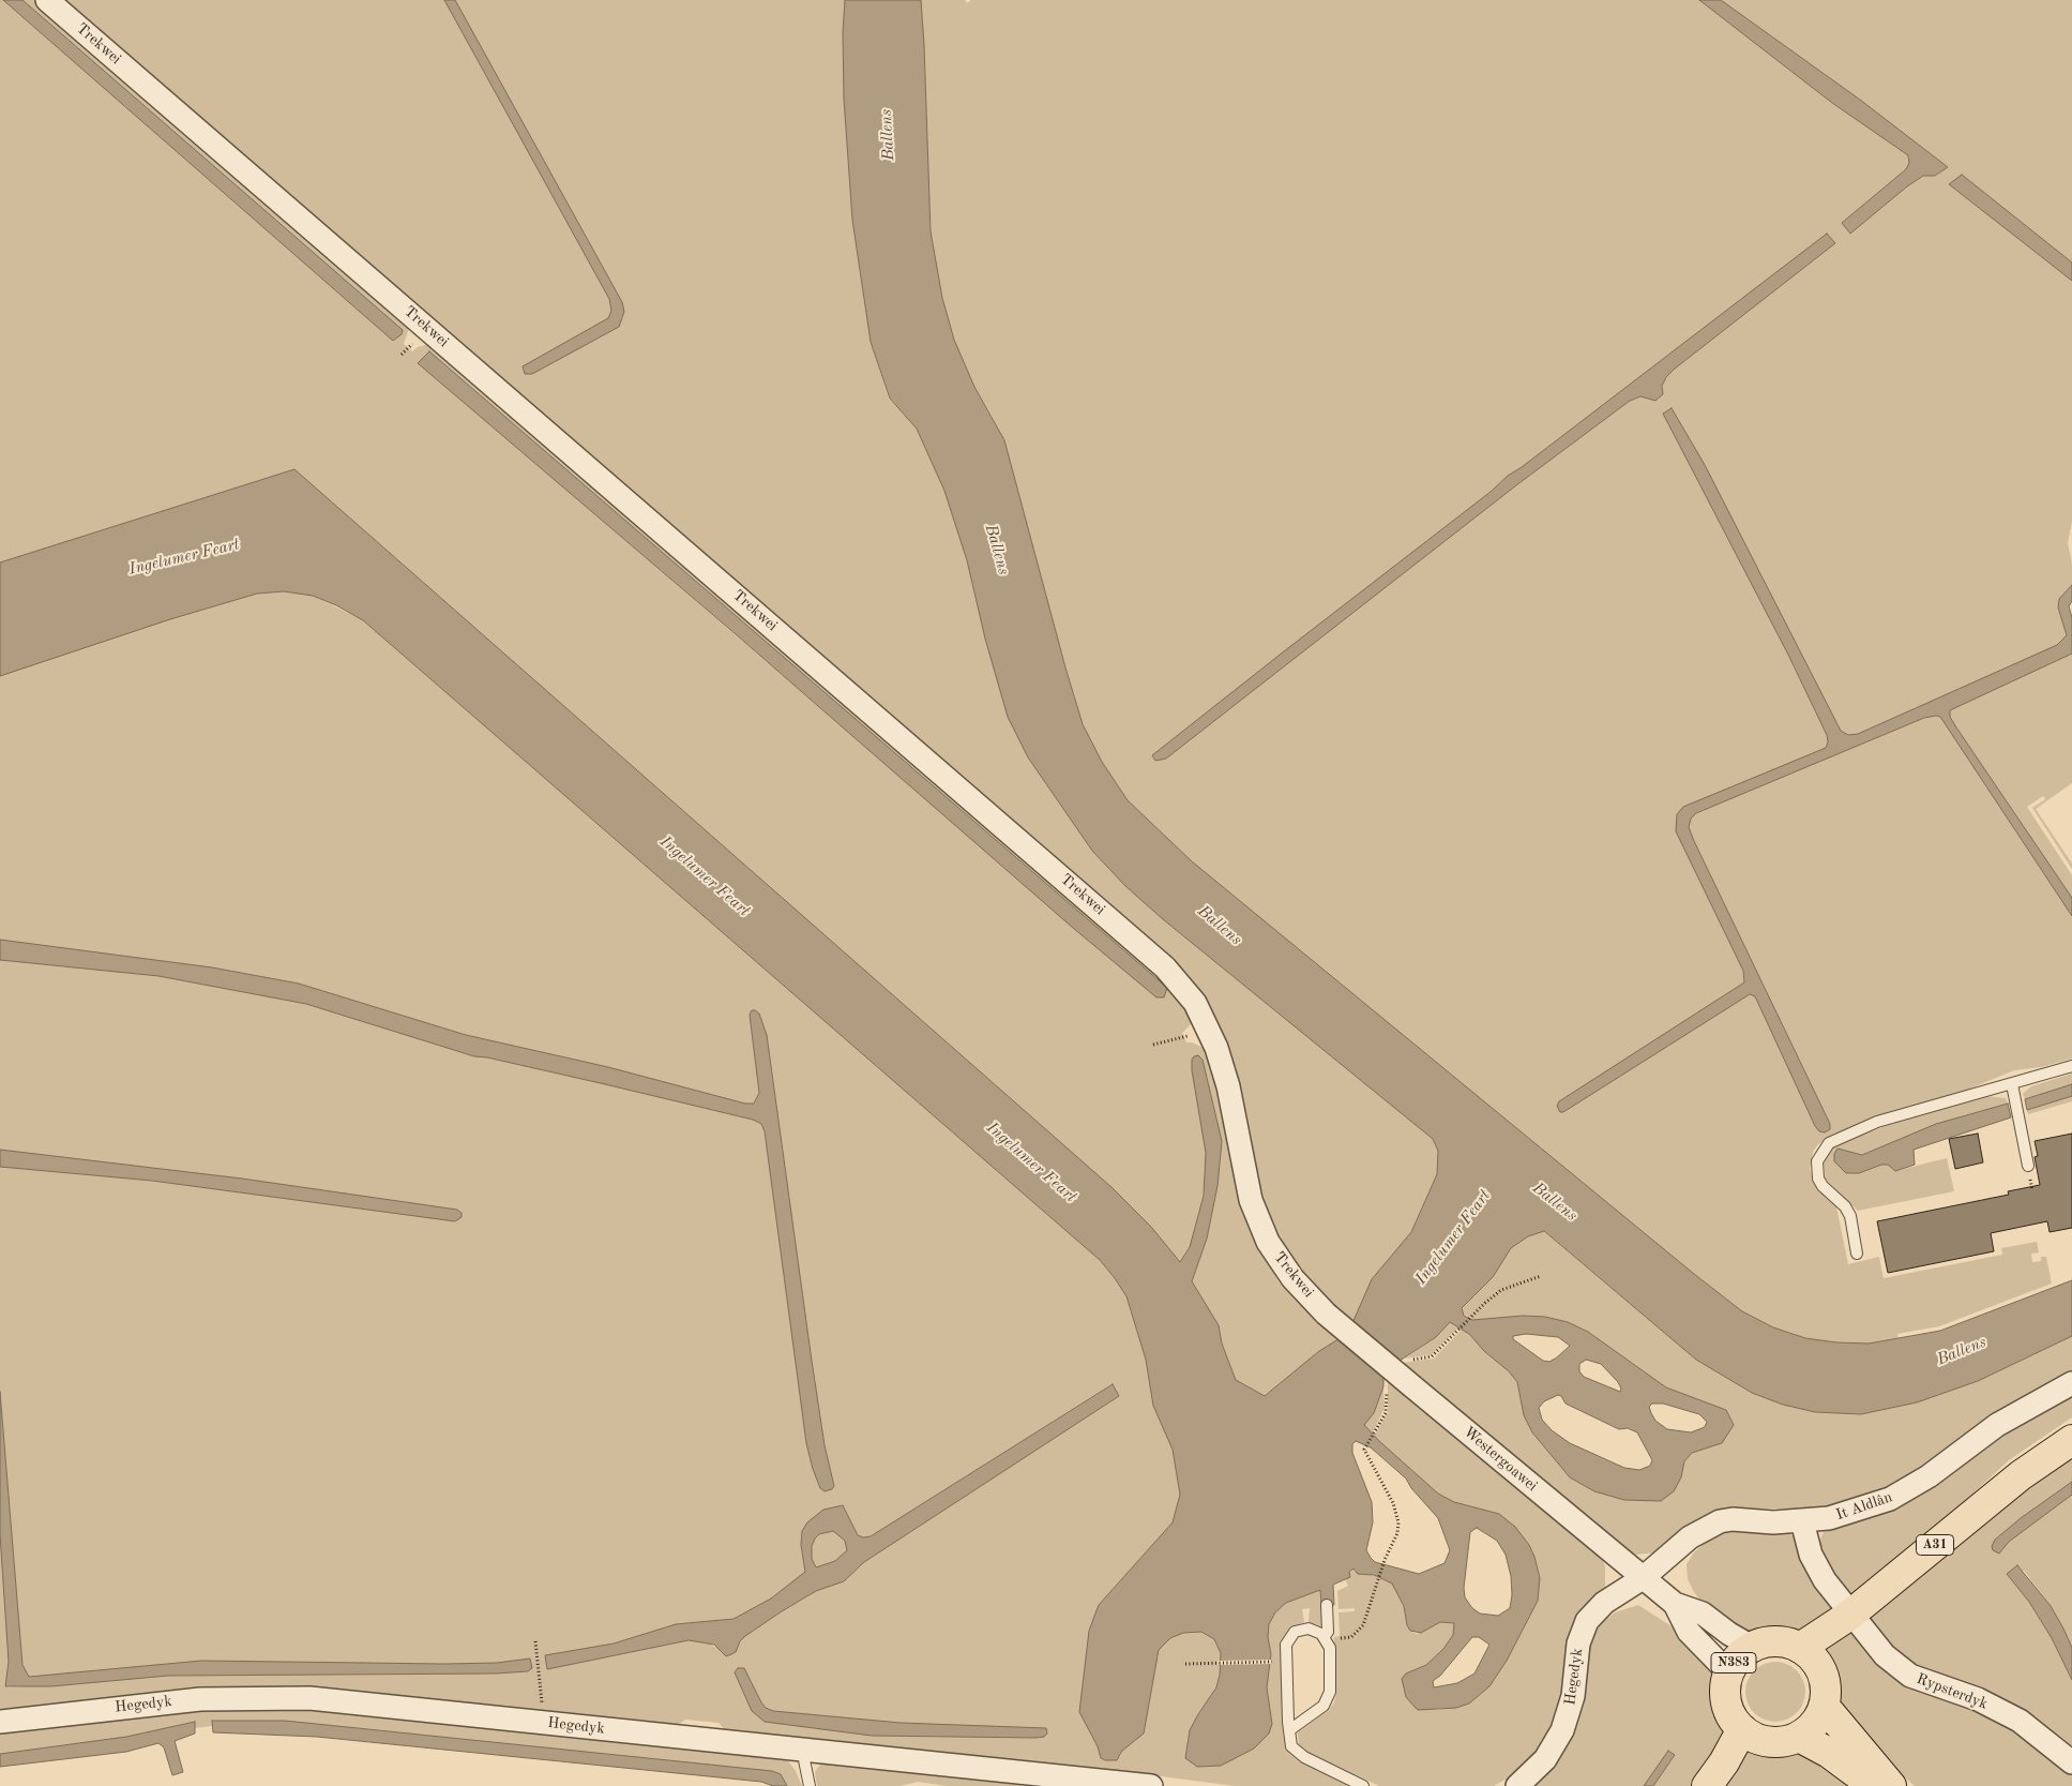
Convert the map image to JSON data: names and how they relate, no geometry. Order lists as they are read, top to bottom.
{
  "streets": {
    "highway": ["A31", "N383"],
    "street": [
      "Trekwei",
      "Westergoawei",
      "It Aldlân",
      "Hegedyk",
      "Rypsterdyk"
    ]
  },
  "crossings": [
    ["Trekwei", "Westergoawei"],
    ["Westergoawei", "It Aldlân"],
    ["Westergoawei", "A31"],
    ["Westergoawei", "N383"],
    ["Westergoawei", "Hegedyk"],
    ["It Aldlân", "Hegedyk"],
    ["It Aldlân", "Rypsterdyk"],
    ["A31", "N383"],
    ["A31", "Rypsterdyk"]
  ],
  "water": ["Ballens", "Ingelumer Feart"]
}
